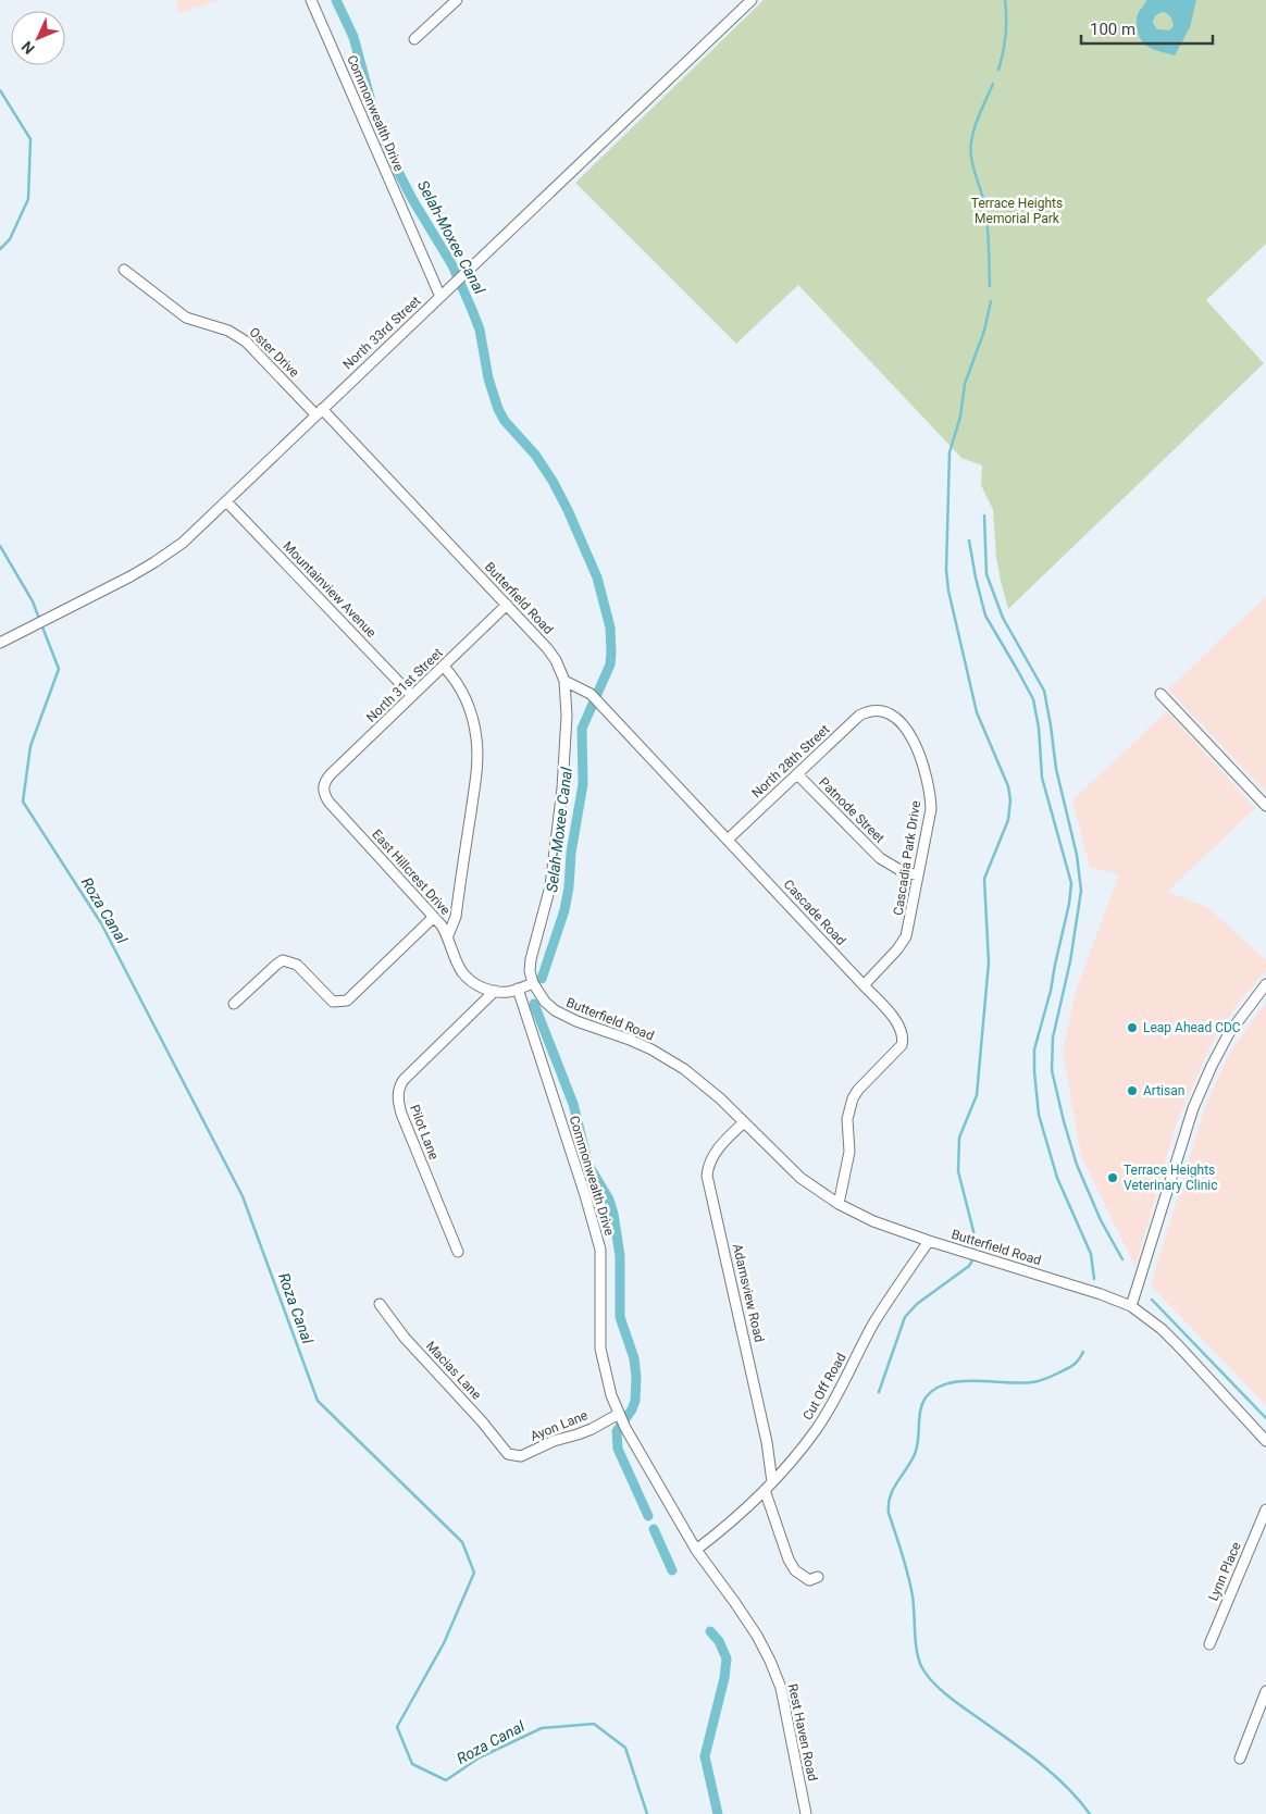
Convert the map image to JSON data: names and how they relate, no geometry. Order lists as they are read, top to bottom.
{
  "streets": {
    "street": [
      "Commonwealth Drive",
      "North 33rd Street",
      "Oster Drive",
      "Mountainview Avenue",
      "Butterfield Road",
      "North 31st Street",
      "North 28th Street",
      "Patnode Street",
      "Cascadia Park Drive",
      "East Hillcrest Drive",
      "Cascade Road",
      "Pilot Lane",
      "Adamsview Road",
      "Macias Lane",
      "Cut Off Road",
      "Ayon Lane",
      "Lynn Place",
      "Rest Haven Road"
    ]
  },
  "crossings": [
    ["Commonwealth Drive", "North 33rd Street"],
    ["Commonwealth Drive", "East Hillcrest Drive"],
    ["Commonwealth Drive", "Cut Off Road"],
    ["Commonwealth Drive", "Ayon Lane"],
    ["Commonwealth Drive", "Rest Haven Road"],
    ["North 33rd Street", "Oster Drive"],
    ["North 33rd Street", "Mountainview Avenue"],
    ["North 33rd Street", "Butterfield Road"],
    ["Oster Drive", "Butterfield Road"],
    ["Mountainview Avenue", "North 31st Street"],
    ["Butterfield Road", "North 31st Street"],
    ["Butterfield Road", "East Hillcrest Drive"],
    ["Butterfield Road", "Cascade Road"],
    ["Butterfield Road", "Adamsview Road"],
    ["Butterfield Road", "Cut Off Road"],
    ["North 31st Street", "East Hillcrest Drive"],
    ["North 28th Street", "Patnode Street"],
    ["North 28th Street", "Cascadia Park Drive"],
    ["North 28th Street", "Cascade Road"],
    ["Patnode Street", "Cascadia Park Drive"],
    ["Cascadia Park Drive", "Cascade Road"],
    ["East Hillcrest Drive", "Pilot Lane"],
    ["Adamsview Road", "Cut Off Road"],
    ["Macias Lane", "Ayon Lane"],
    ["Cut Off Road", "Rest Haven Road"]
  ],
  "water": ["Selah-Moxee Canal", "Roza Canal"],
  "parks": ["Terrace Heights Memorial Park"],
  "places": ["Leap Ahead CDC", "Artisan", "Terrace Heights Veterinary Clinic"],
  "scale_bar": "100 m",
  "north": "bottom left"
}
